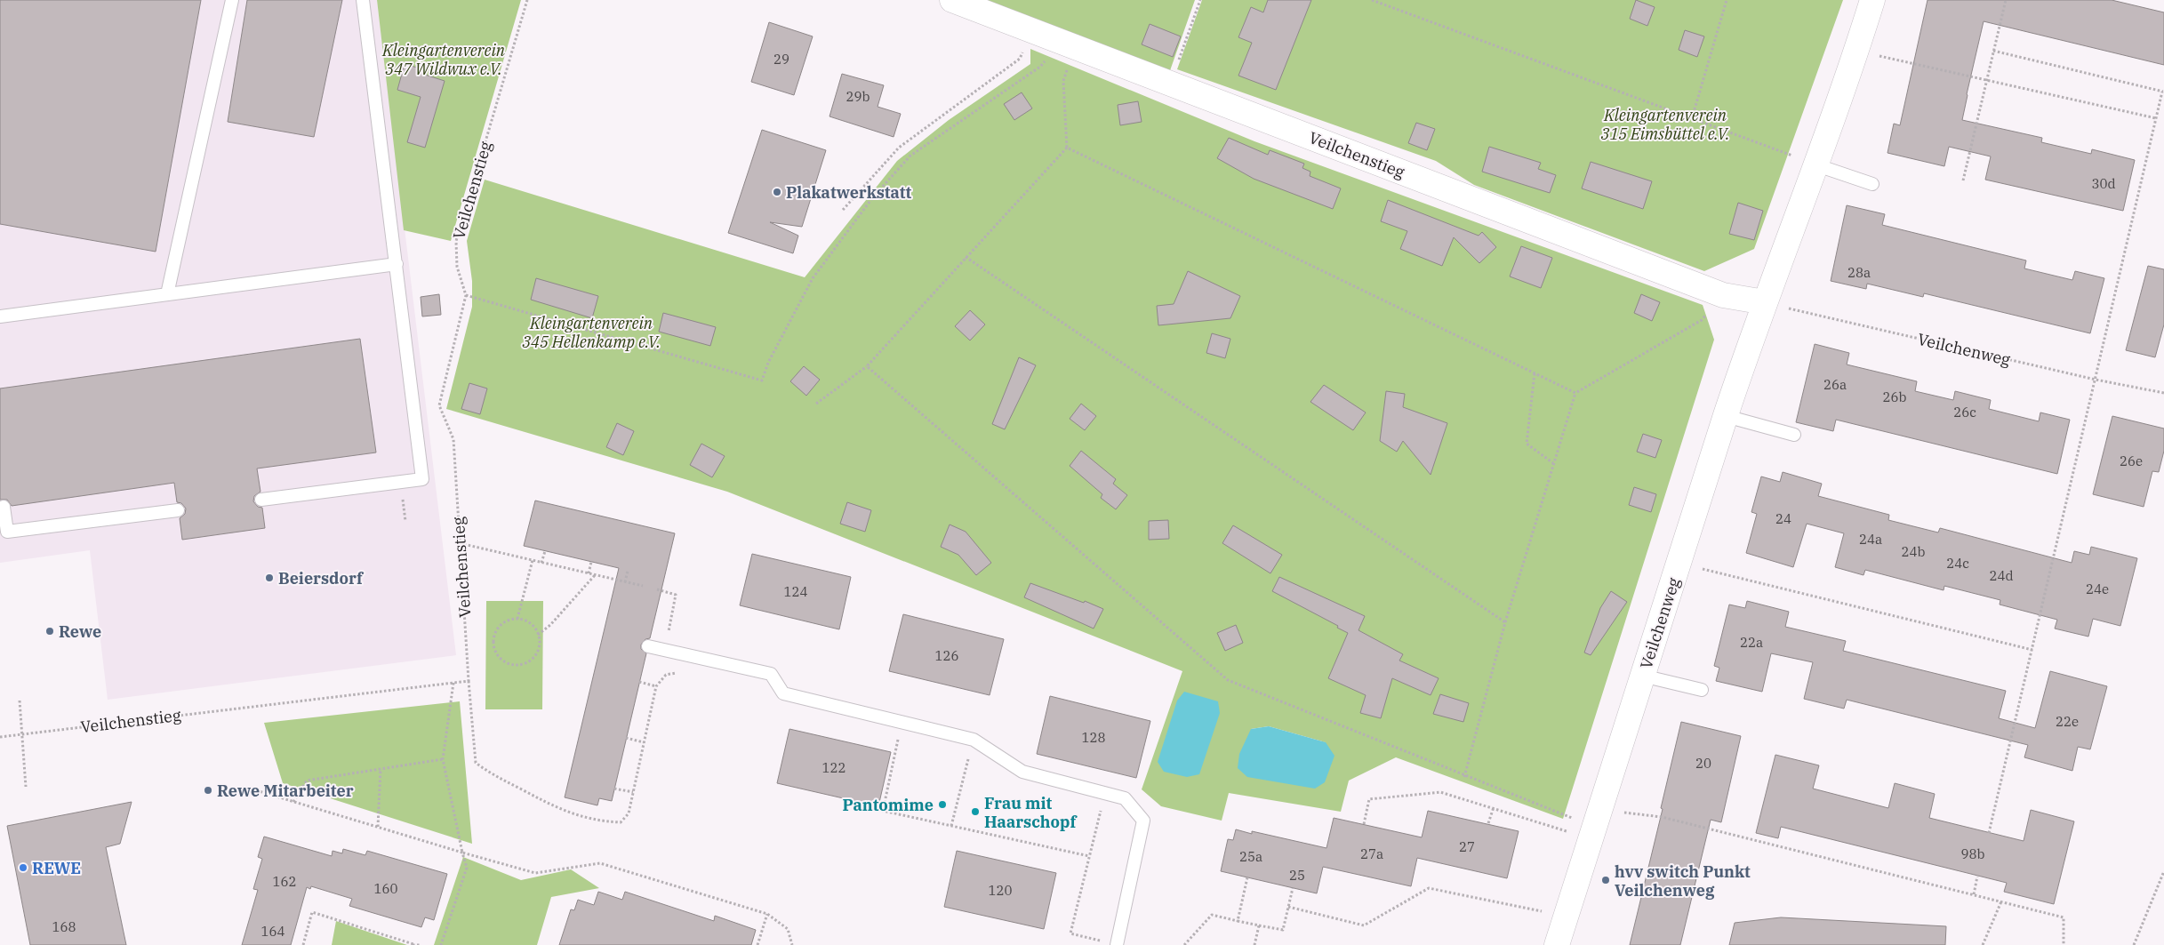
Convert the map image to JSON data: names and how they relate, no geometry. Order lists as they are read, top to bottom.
{
  "streets": {
    "street": ["Veilchenstieg", "Veilchenweg"]
  },
  "crossings": [
    ["Veilchenstieg", "Veilchenweg"]
  ],
  "parks": ["Kleingartenverein 347 Wildwux e.V.", "Kleingartenverein 315 Eimsbüttel e.V.", "Kleingartenverein 345 Hellenkamp e.V."],
  "places": [
    "Plakatwerkstatt",
    "Beiersdorf",
    "Rewe",
    "Rewe Mitarbeiter",
    "Pantomime",
    "Frau mit Haarschopf",
    "REWE",
    "hvv switch Punkt Veilchenweg"
  ],
  "house_numbers": [
    "29",
    "29b",
    "30d",
    "28a",
    "26a",
    "26b",
    "26c",
    "26e",
    "24",
    "24a",
    "24b",
    "24c",
    "24d",
    "24e",
    "124",
    "22a",
    "126",
    "22e",
    "128",
    "20",
    "122",
    "27",
    "27a",
    "98b",
    "25a",
    "25",
    "162",
    "160",
    "120",
    "168",
    "164"
  ]
}
